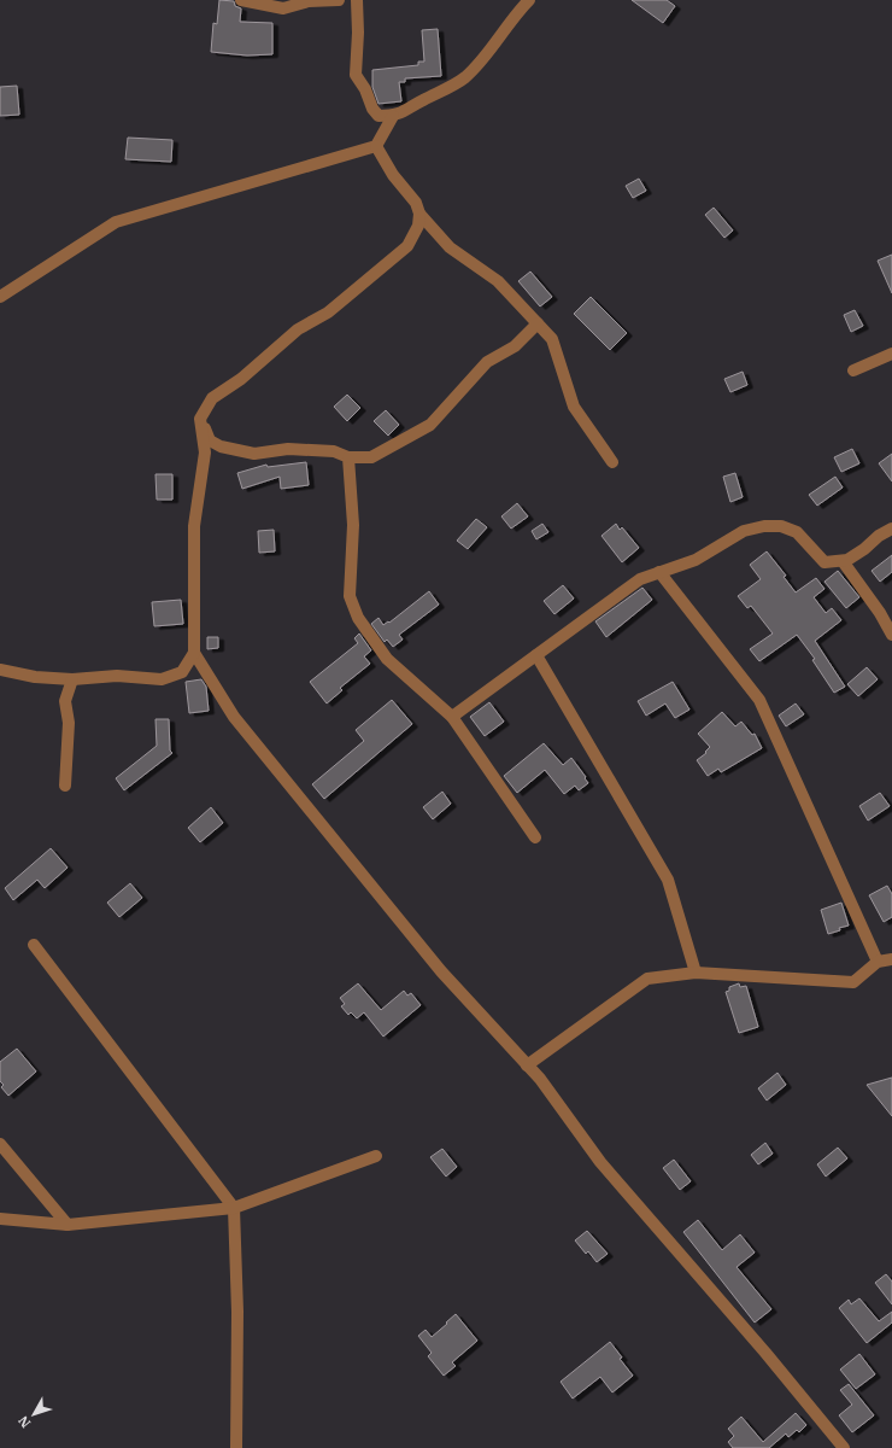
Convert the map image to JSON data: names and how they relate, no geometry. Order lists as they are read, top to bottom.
{
  "north": "bottom left"
}
